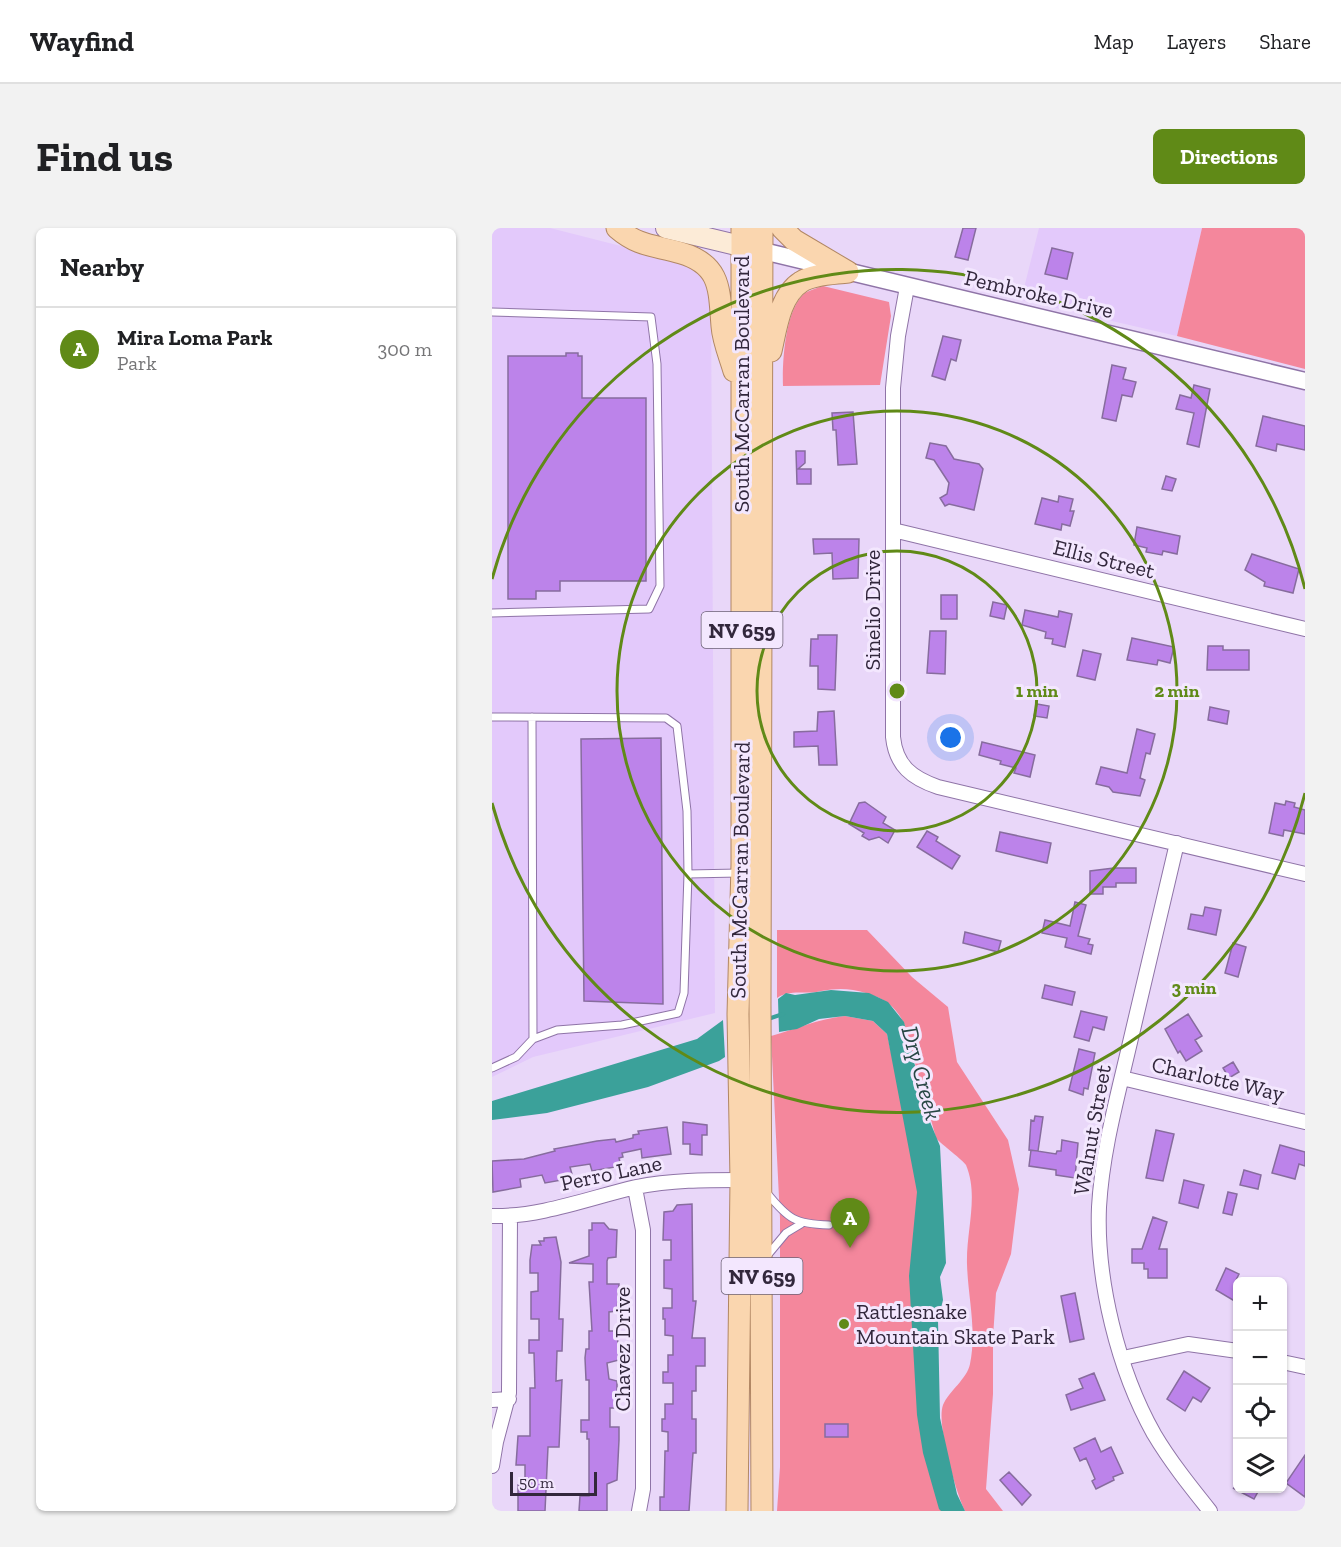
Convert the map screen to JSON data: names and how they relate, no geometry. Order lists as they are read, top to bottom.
{
  "streets": {
    "main road": ["South McCarran Boulevard", "NV 659"],
    "street": [
      "Pembroke Drive",
      "Ellis Street",
      "Sinelio Drive",
      "Charlotte Way",
      "Walnut Street",
      "Perro Lane",
      "Chavez Drive"
    ]
  },
  "crossings": [
    ["Pembroke Drive", "South McCarran Boulevard"],
    ["Pembroke Drive", "Sinelio Drive"],
    ["South McCarran Boulevard", "Perro Lane"],
    ["Ellis Street", "Sinelio Drive"],
    ["Sinelio Drive", "Walnut Street"],
    ["Charlotte Way", "Walnut Street"],
    ["Perro Lane", "Chavez Drive"]
  ],
  "water": ["Dry Creek"],
  "places": ["Rattlesnake Mountain Skate Park"],
  "scale_bar": "50 m",
  "page": {
    "header": "Wayfind",
    "nav": ["Map", "Layers", "Share"],
    "buttons": "Directions",
    "title": "Find us",
    "heading": "Nearby",
    "list": [
      {
        "mark": "A",
        "name": "Mira Loma Park",
        "note": "Park",
        "value": "300 m"
      }
    ],
    "pins": "A",
    "map_buttons": ["+", "−"],
    "scale": "50 m"
  },
  "rings": ["1 min", "2 min", "3 min"]
}
